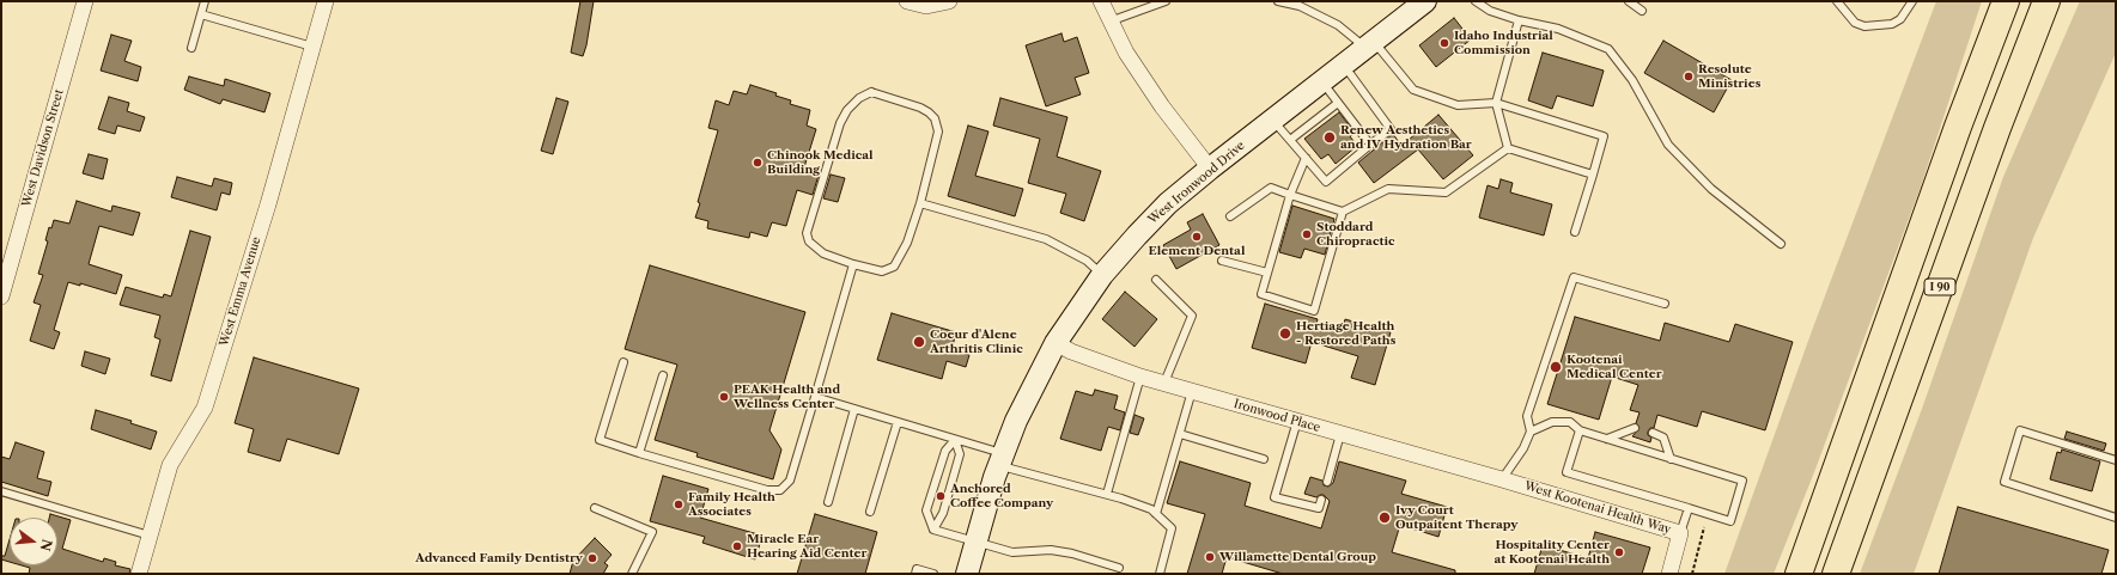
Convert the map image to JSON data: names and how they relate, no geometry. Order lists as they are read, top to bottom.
{
  "streets": {
    "highway": ["I 90"],
    "street": [
      "West Davidson Street",
      "West Ironwood Drive",
      "West Emma Avenue",
      "Ironwood Place",
      "West Kootenai Health Way"
    ]
  },
  "crossings": [
    ["West Ironwood Drive", "Ironwood Place"],
    ["Ironwood Place", "West Kootenai Health Way"]
  ],
  "places": [
    "Idaho Industrial Commission",
    "Resolute Ministries",
    "Renew Aesthetics and IV Hydration Bar",
    "Chinook Medical Building",
    "Stoddard Chiropractic",
    "Element Dental",
    "Hertiage Health - Restored Paths",
    "Coeur d'Alene Arthritis Clinic",
    "Kootenai Medical Center",
    "PEAK Health and Wellness Center",
    "Anchored Coffee Company",
    "Family Health Associates",
    "Ivy Court Outpaitent Therapy",
    "Miracle Ear Hearing Aid Center",
    "Hospitality Center at Kootenai Health",
    "Willamette Dental Group",
    "Advanced Family Dentistry"
  ],
  "north": "right"
}
